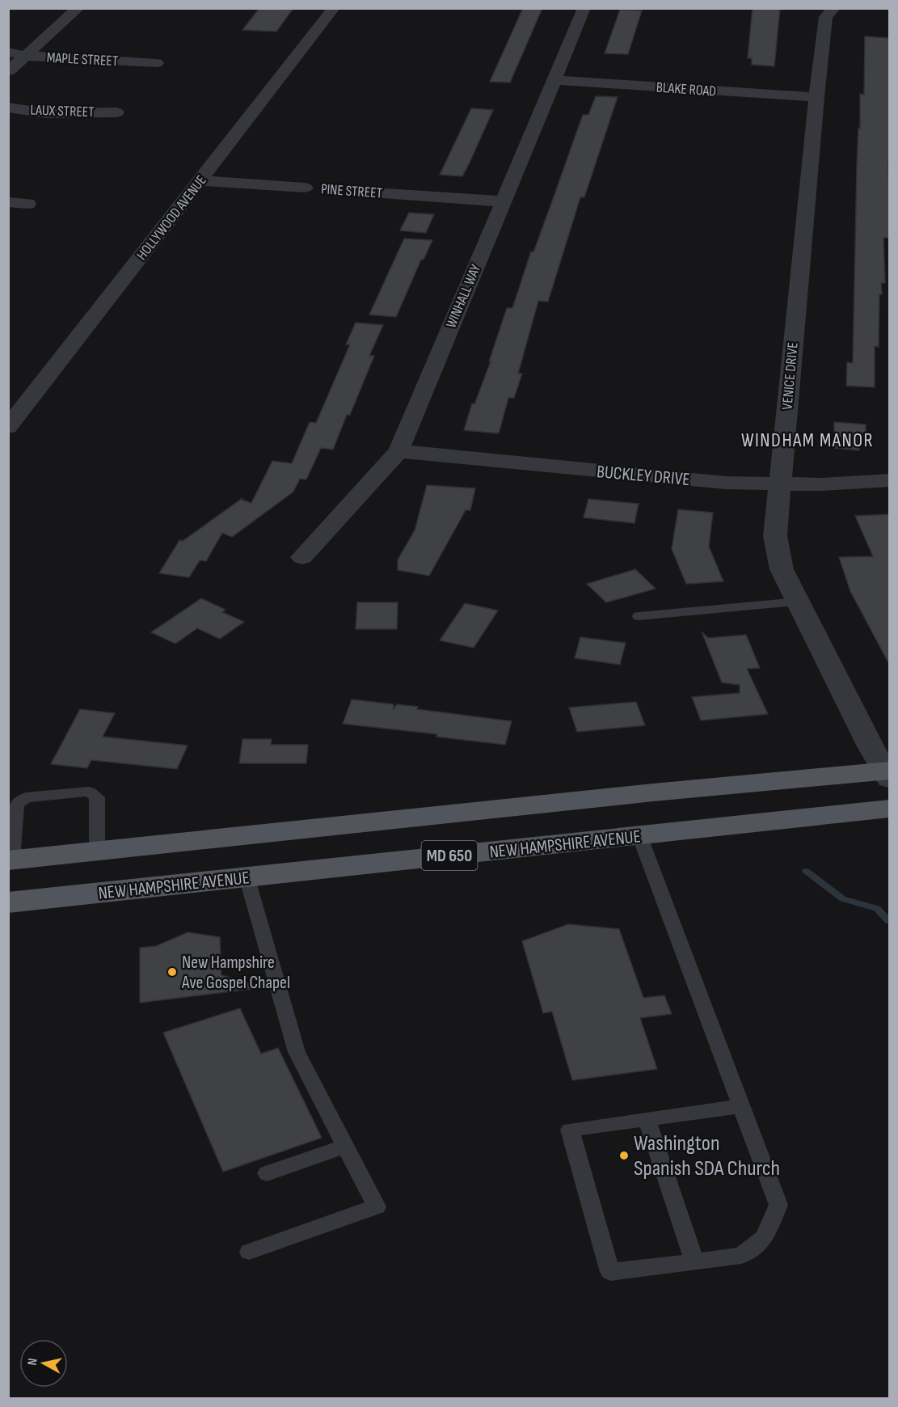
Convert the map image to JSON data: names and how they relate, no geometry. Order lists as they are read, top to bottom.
{
  "streets": {
    "main road": ["NEW HAMPSHIRE AVENUE", "MD 650"],
    "street": [
      "MAPLE STREET",
      "BLAKE ROAD",
      "LAUX STREET",
      "PINE STREET",
      "HOLLYWOOD AVENUE",
      "WINHALL WAY",
      "VENICE DRIVE",
      "BUCKLEY DRIVE"
    ]
  },
  "crossings": [
    ["BLAKE ROAD", "WINHALL WAY"],
    ["BLAKE ROAD", "VENICE DRIVE"],
    ["PINE STREET", "HOLLYWOOD AVENUE"],
    ["PINE STREET", "WINHALL WAY"],
    ["WINHALL WAY", "BUCKLEY DRIVE"],
    ["VENICE DRIVE", "BUCKLEY DRIVE"],
    ["VENICE DRIVE", "MD 650"]
  ],
  "districts": ["WINDHAM MANOR"],
  "places": ["New Hampshire Ave Gospel Chapel", "Washington Spanish SDA Church"],
  "north": "left"
}
